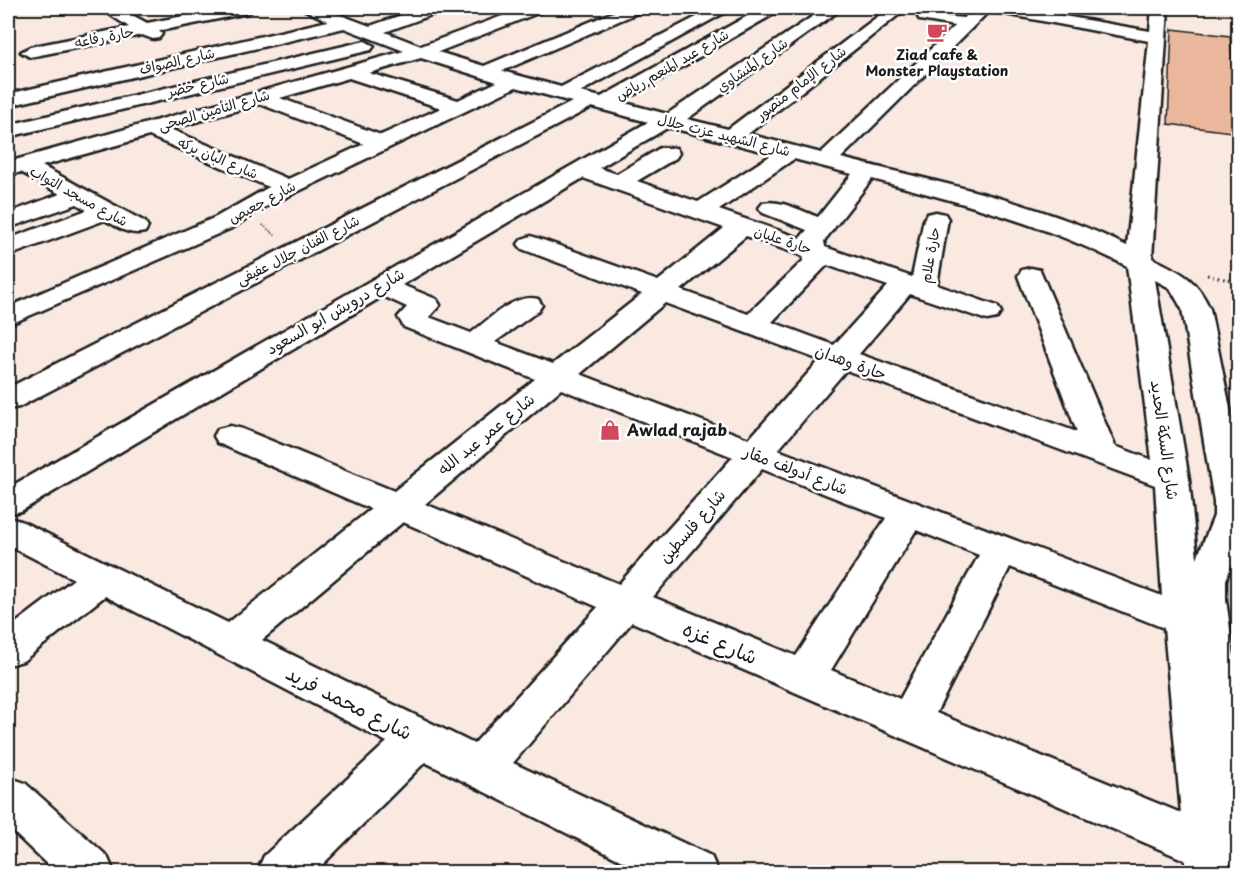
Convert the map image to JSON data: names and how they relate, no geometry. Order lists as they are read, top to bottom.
{
  "streets": {
    "street": [
      "حارة رفاعه",
      "شارع الصواف",
      "شارع عبد المنعم رياض",
      "شارع المنشاوي",
      "شارع الإمام منصور",
      "شارع خضر",
      "شارع التأمين الصحى",
      "شارع الشهيد عزت جلال",
      "شارع البان بركه",
      "شارع مسجد التواب",
      "شارع جعيص",
      "حارة عليان",
      "شارع الفنان جلال عفيفى",
      "حارة علام",
      "شارع درويش ابو السعود",
      "حارة وهدان",
      "شارع عمر عبد الله",
      "شارع السكة الحديد",
      "شارع أدولف مقار",
      "شارع فلسطين",
      "شارع غزه",
      "شارع محمد فريد"
    ]
  },
  "crossings": [
    ["حارة رفاعه", "شارع الصواف"],
    ["شارع الصواف", "شارع الشهيد عزت جلال"],
    ["شارع عبد المنعم رياض", "شارع الشهيد عزت جلال"],
    ["شارع عبد المنعم رياض", "شارع الفنان جلال عفيفى"],
    ["شارع المنشاوي", "شارع الشهيد عزت جلال"],
    ["شارع المنشاوي", "شارع درويش ابو السعود"],
    ["شارع الإمام منصور", "شارع الشهيد عزت جلال"],
    ["شارع خضر", "شارع الشهيد عزت جلال"],
    ["شارع التأمين الصحى", "شارع الشهيد عزت جلال"],
    ["شارع التأمين الصحى", "شارع البان بركه"],
    ["شارع التأمين الصحى", "شارع مسجد التواب"],
    ["شارع الشهيد عزت جلال", "شارع جعيص"],
    ["شارع الشهيد عزت جلال", "شارع الفنان جلال عفيفى"],
    ["شارع الشهيد عزت جلال", "شارع درويش ابو السعود"],
    ["شارع الشهيد عزت جلال", "شارع السكة الحديد"],
    ["شارع البان بركه", "شارع جعيص"],
    ["حارة عليان", "حارة علام"],
    ["حارة عليان", "شارع درويش ابو السعود"],
    ["حارة عليان", "شارع عمر عبد الله"],
    ["حارة عليان", "شارع فلسطين"],
    ["حارة علام", "شارع فلسطين"],
    ["شارع درويش ابو السعود", "شارع أدولف مقار"],
    ["حارة وهدان", "شارع عمر عبد الله"],
    ["حارة وهدان", "شارع السكة الحديد"],
    ["حارة وهدان", "شارع فلسطين"],
    ["شارع عمر عبد الله", "شارع أدولف مقار"],
    ["شارع عمر عبد الله", "شارع غزه"],
    ["شارع عمر عبد الله", "شارع محمد فريد"],
    ["شارع السكة الحديد", "شارع أدولف مقار"],
    ["شارع السكة الحديد", "شارع غزه"],
    ["شارع أدولف مقار", "شارع فلسطين"],
    ["شارع فلسطين", "شارع غزه"],
    ["شارع فلسطين", "شارع محمد فريد"]
  ],
  "places": {
    "cafe": ["Ziad cafe & Monster Playstation"],
    "shop": ["Awlad rajab"]
  }
}
